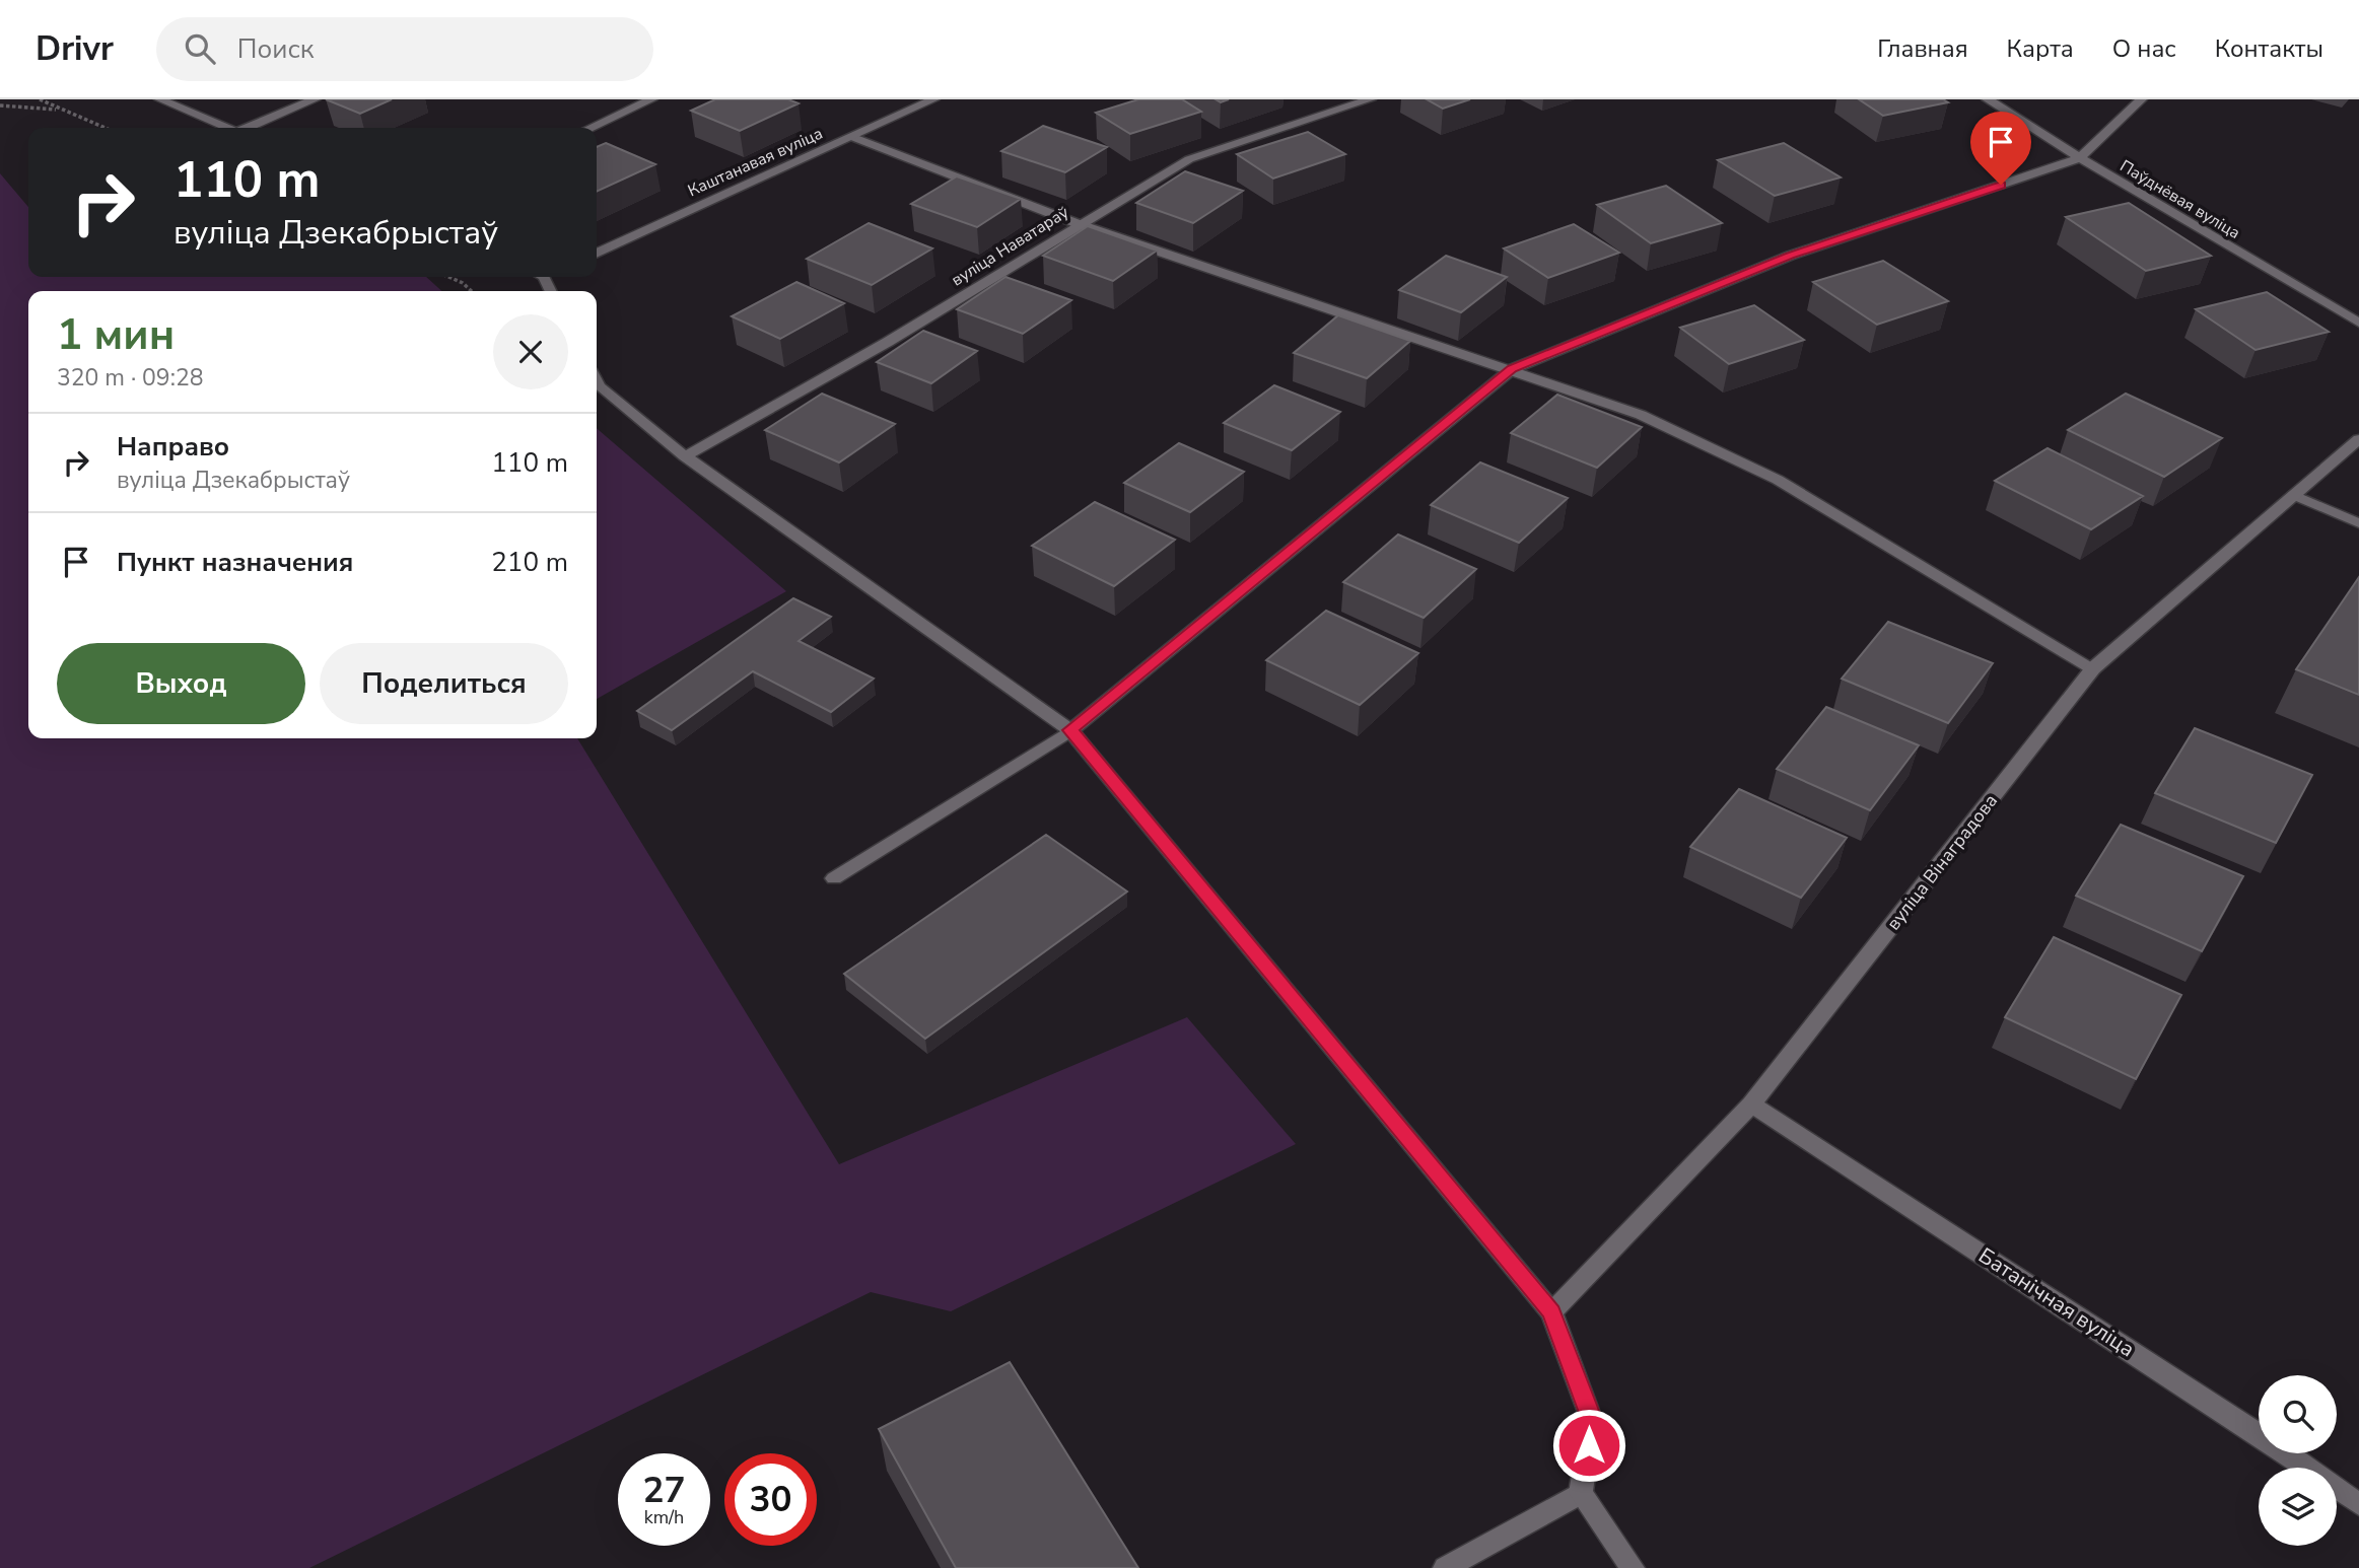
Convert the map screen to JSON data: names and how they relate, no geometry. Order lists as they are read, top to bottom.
{
  "streets": {
    "street": [
      "Каштанавая вуліца",
      "Паўднёвая вуліца",
      "вуліца Наватараў",
      "вуліца Вінаградова",
      "Батанічная вуліца"
    ]
  },
  "crossings": [
    ["вуліца Вінаградова", "Батанічная вуліца"]
  ],
  "page": {
    "header": "Drivr",
    "search": "Поиск",
    "nav": [
      "Главная",
      "Карта",
      "О нас",
      "Контакты"
    ],
    "turn": ["110 m", "вуліца Дзекабрыстаў"],
    "heading": ["1 мин", "320 m · 09:28"],
    "list": [
      {
        "name": "Направо",
        "note": "вуліца Дзекабрыстаў",
        "value": "110 m"
      },
      {
        "name": "Пункт назначения",
        "value": "210 m"
      }
    ],
    "buttons": ["Выход", "Поделиться"],
    "speed": "27 km/h",
    "limit": "30"
  }
}
